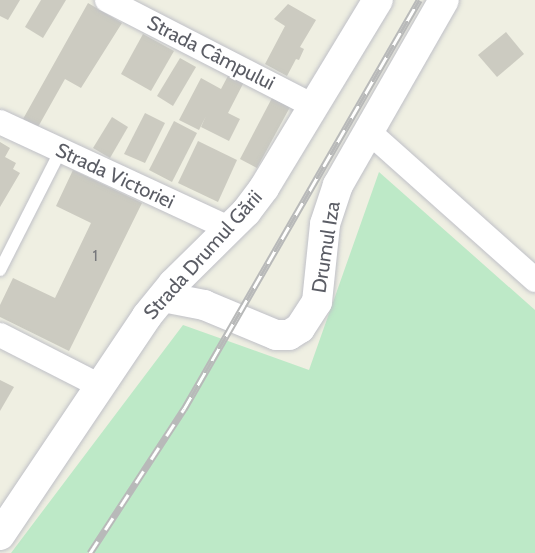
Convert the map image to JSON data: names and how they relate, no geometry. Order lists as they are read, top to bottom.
{
  "streets": {
    "street": [
      "Strada Câmpului",
      "Strada Victoriei",
      "Drumul Iza",
      "Strada Drumul Gării"
    ]
  },
  "crossings": [
    ["Strada Câmpului", "Strada Drumul Gării"],
    ["Strada Victoriei", "Strada Drumul Gării"],
    ["Drumul Iza", "Strada Drumul Gării"]
  ],
  "house_numbers": ["1"]
}
